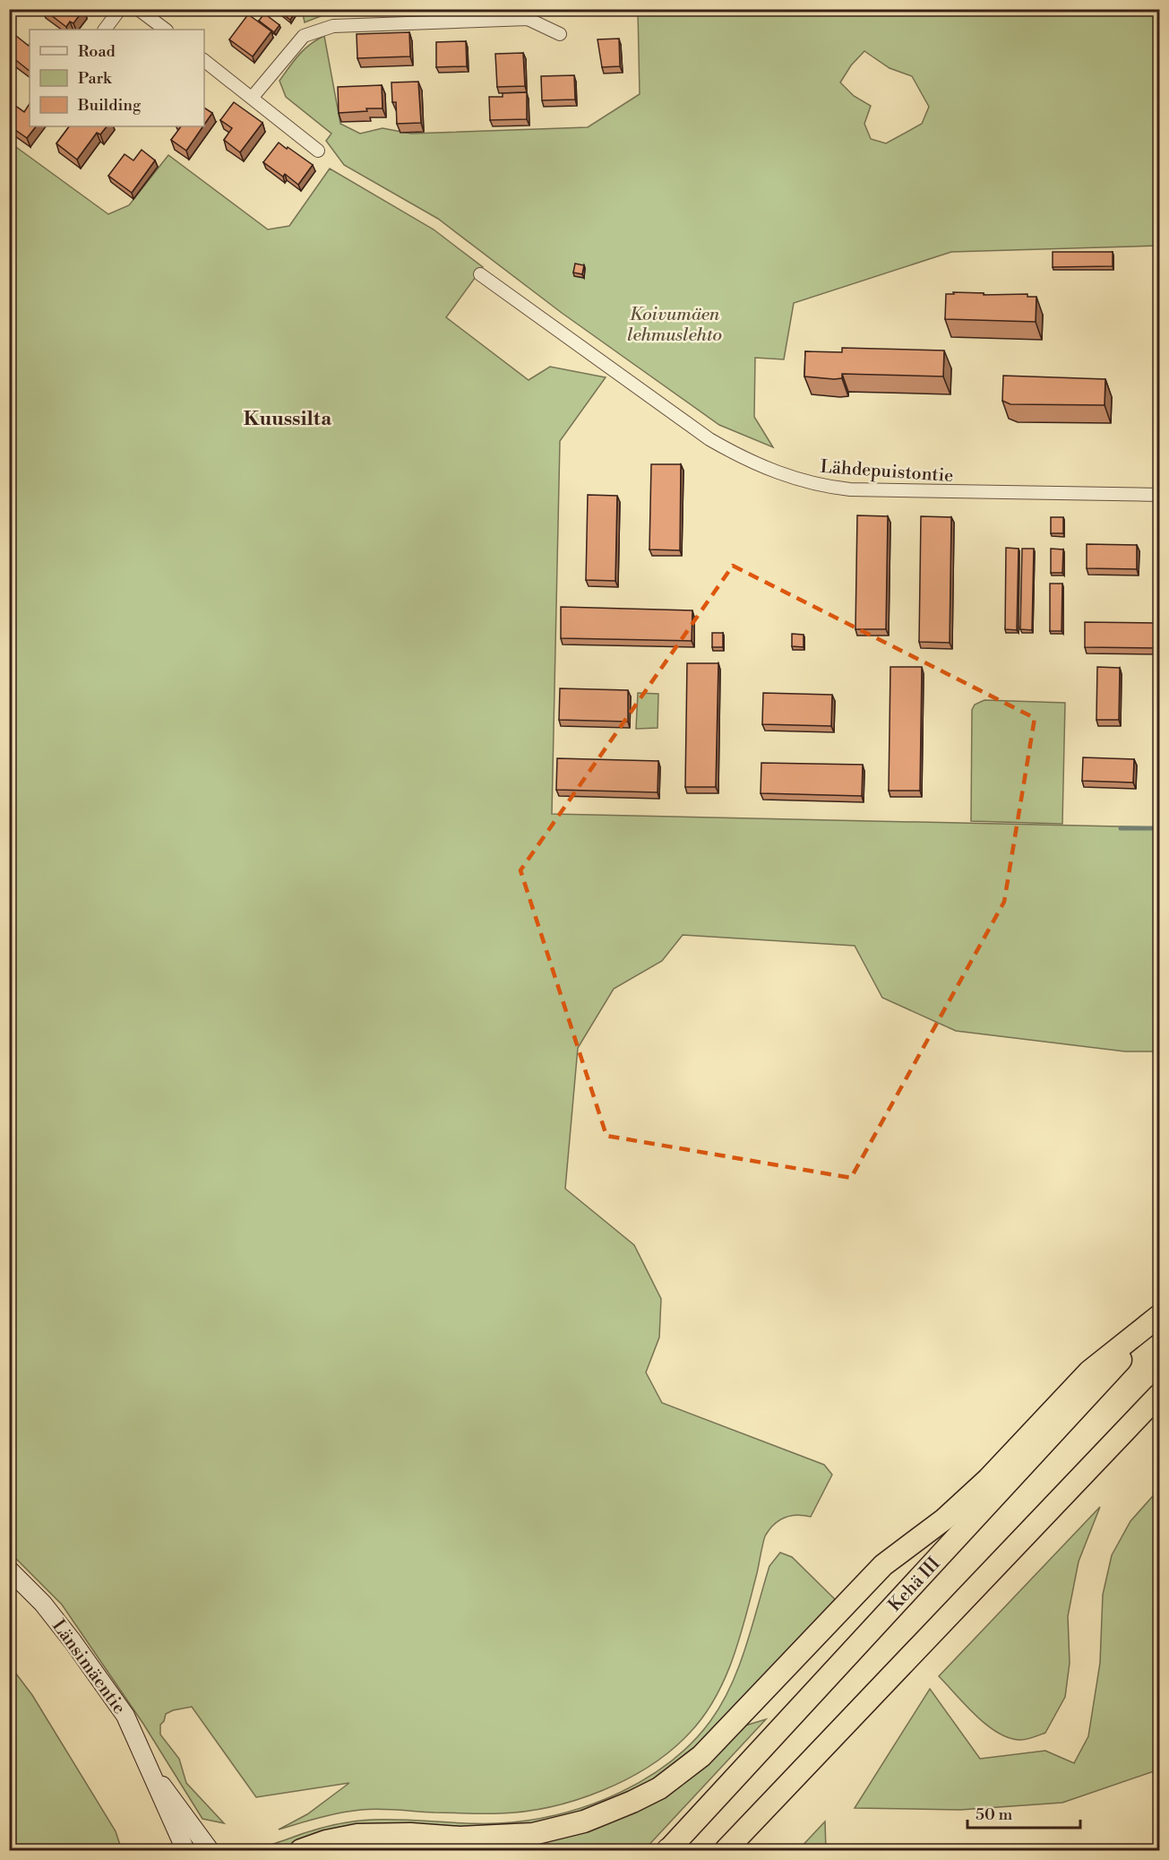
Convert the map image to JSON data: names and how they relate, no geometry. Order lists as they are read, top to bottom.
{
  "streets": {
    "highway": ["Kehä III"],
    "main road": ["Länsimäentie"],
    "street": ["Lähdepuistontie"]
  },
  "districts": ["Kuussilta"],
  "parks": ["Koivumäen lehmuslehto"],
  "legend": ["Road", "Park", "Building"],
  "scale_bar": "50 m"
}
